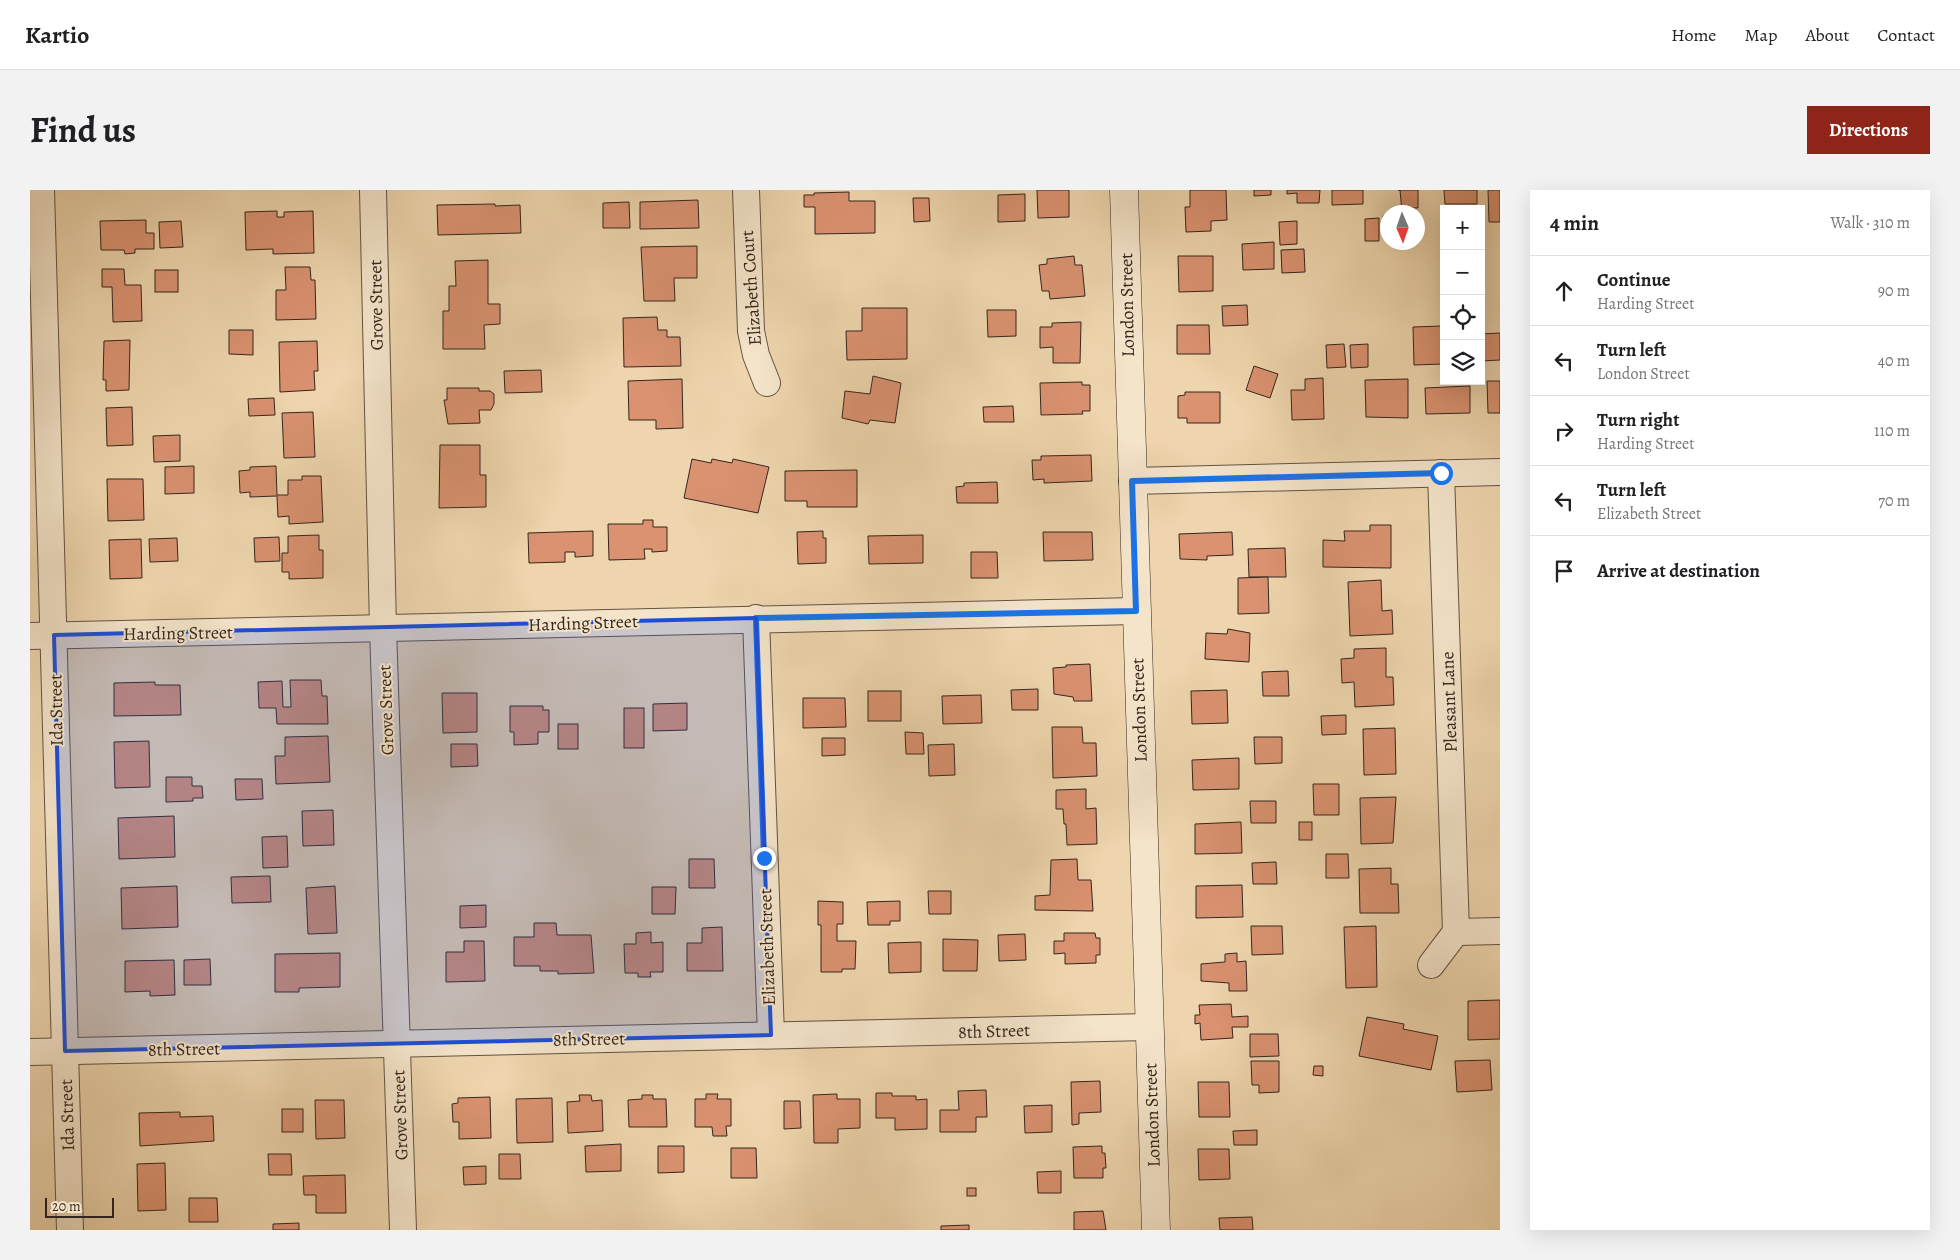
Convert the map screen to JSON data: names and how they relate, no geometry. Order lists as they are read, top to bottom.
{
  "streets": {
    "street": [
      "Elizabeth Court",
      "Grove Street",
      "London Street",
      "Harding Street",
      "Pleasant Lane",
      "Ida Street",
      "Elizabeth Street",
      "8th Street"
    ]
  },
  "crossings": [
    ["Grove Street", "Harding Street"],
    ["Grove Street", "8th Street"],
    ["London Street", "Harding Street"],
    ["London Street", "8th Street"],
    ["Harding Street", "Ida Street"],
    ["Harding Street", "Elizabeth Street"],
    ["Ida Street", "8th Street"],
    ["Elizabeth Street", "8th Street"]
  ],
  "scale_bar": "20 m",
  "north": "bottom",
  "page": {
    "header": "Kartio",
    "nav": [
      "Home",
      "Map",
      "About",
      "Contact"
    ],
    "title": "Find us",
    "buttons": "Directions",
    "heading": ["4 min", "Walk · 310 m"],
    "map_buttons": ["+", "−"],
    "list": [
      ["Continue", "Harding Street", "90 m"],
      ["Turn left", "London Street", "40 m"],
      ["Turn right", "Harding Street", "110 m"],
      ["Turn left", "Elizabeth Street", "70 m"],
      "Arrive at destination"
    ],
    "scale": "20 m"
  }
}
